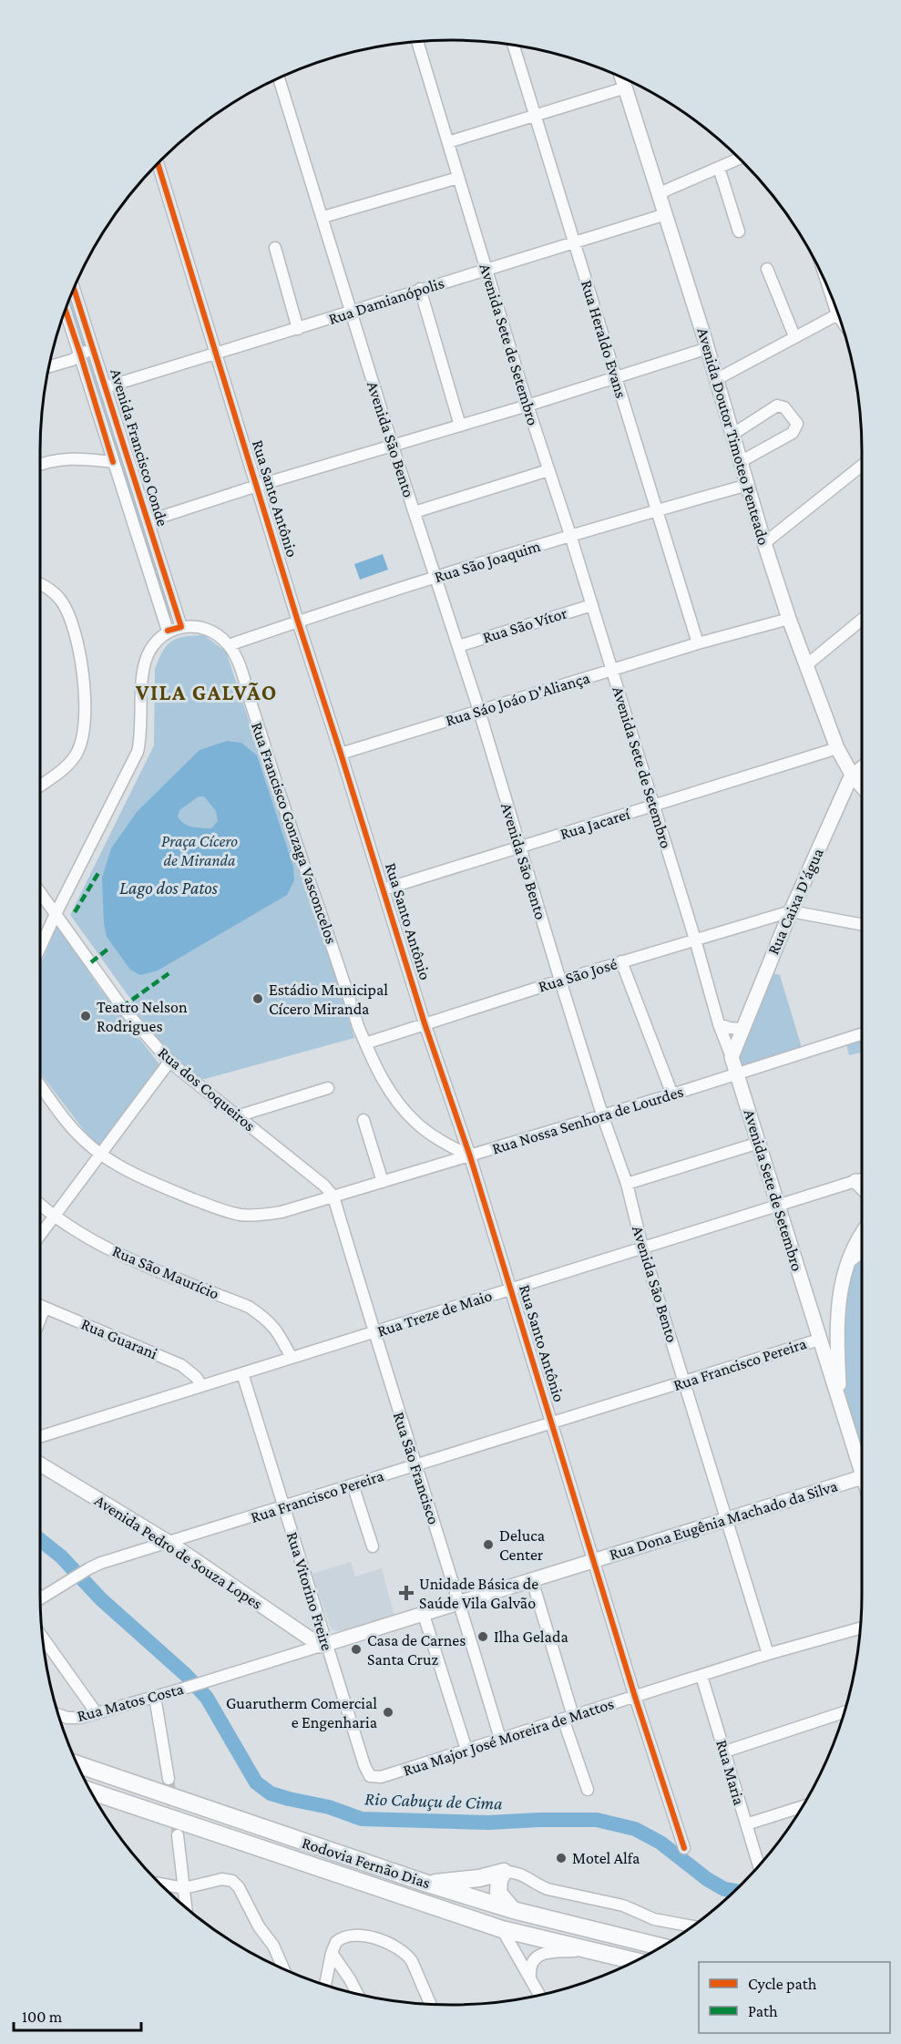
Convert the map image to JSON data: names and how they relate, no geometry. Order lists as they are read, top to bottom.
{
  "streets": {
    "highway": ["Rodovia Fernão Dias"],
    "main road": [
      "Avenida Sete de Setembro",
      "Avenida Doutor Timoteo Penteado",
      "Rua Caixa D'água",
      "Rua Dona Eugênia Machado da Silva",
      "Avenida Pedro de Souza Lopes"
    ],
    "street": [
      "Rua Damianópolis",
      "Rua Heraldo Evans",
      "Avenida São Bento",
      "Avenida Francisco Conde",
      "Rua Santo Antônio",
      "Rua São Joaquim",
      "Rua São Vítor",
      "Rua Sáo Joáo D'Aliança",
      "Rua Jacareí",
      "Rua Francisco Gonzaga Vasconcelos",
      "Rua São José",
      "Rua dos Coqueiros",
      "Rua Nossa Senhora de Lourdes",
      "Rua São Maurício",
      "Rua Treze de Maio",
      "Rua Guarani",
      "Rua Francisco Pereira",
      "Rua São Francisco",
      "Rua Vitorino Freire",
      "Rua Matos Costa",
      "Rua Major José Moreira de Mattos",
      "Rua Maria"
    ]
  },
  "crossings": [
    ["Rua Damianópolis", "Rua Heraldo Evans"],
    ["Rua Damianópolis", "Avenida Sete de Setembro"],
    ["Rua Damianópolis", "Avenida Doutor Timoteo Penteado"],
    ["Rua Damianópolis", "Avenida São Bento"],
    ["Rua Damianópolis", "Avenida Francisco Conde"],
    ["Rua Damianópolis", "Rua Santo Antônio"],
    ["Rua Heraldo Evans", "Rua São Joaquim"],
    ["Rua Heraldo Evans", "Rua Sáo Joáo D'Aliança"],
    ["Avenida Sete de Setembro", "Rua São Joaquim"],
    ["Avenida Sete de Setembro", "Rua São Vítor"],
    ["Avenida Sete de Setembro", "Rua Sáo Joáo D'Aliança"],
    ["Avenida Sete de Setembro", "Rua Jacareí"],
    ["Avenida Sete de Setembro", "Rua Caixa D'água"],
    ["Avenida Sete de Setembro", "Rua São José"],
    ["Avenida Sete de Setembro", "Rua Nossa Senhora de Lourdes"],
    ["Avenida Sete de Setembro", "Rua Treze de Maio"],
    ["Avenida Sete de Setembro", "Rua Francisco Pereira"],
    ["Avenida Doutor Timoteo Penteado", "Rua São Joaquim"],
    ["Avenida Doutor Timoteo Penteado", "Rua Sáo Joáo D'Aliança"],
    ["Avenida Doutor Timoteo Penteado", "Rua Jacareí"],
    ["Avenida Doutor Timoteo Penteado", "Rua Caixa D'água"],
    ["Avenida São Bento", "Rua São Joaquim"],
    ["Avenida São Bento", "Rua São Vítor"],
    ["Avenida São Bento", "Rua Sáo Joáo D'Aliança"],
    ["Avenida São Bento", "Rua Jacareí"],
    ["Avenida São Bento", "Rua São José"],
    ["Avenida São Bento", "Rua Nossa Senhora de Lourdes"],
    ["Avenida São Bento", "Rua Treze de Maio"],
    ["Avenida São Bento", "Rua Francisco Pereira"],
    ["Avenida São Bento", "Rua Dona Eugênia Machado da Silva"],
    ["Avenida São Bento", "Rua Major José Moreira de Mattos"],
    ["Avenida Francisco Conde", "Rua Francisco Gonzaga Vasconcelos"],
    ["Rua Santo Antônio", "Rua São Joaquim"],
    ["Rua Santo Antônio", "Rua Sáo Joáo D'Aliança"],
    ["Rua Santo Antônio", "Rua Jacareí"],
    ["Rua Santo Antônio", "Rua Francisco Gonzaga Vasconcelos"],
    ["Rua Santo Antônio", "Rua São José"],
    ["Rua Santo Antônio", "Rua Nossa Senhora de Lourdes"],
    ["Rua Santo Antônio", "Rua Treze de Maio"],
    ["Rua Santo Antônio", "Rua Francisco Pereira"],
    ["Rua Santo Antônio", "Rua Dona Eugênia Machado da Silva"],
    ["Rua Santo Antônio", "Rua Major José Moreira de Mattos"],
    ["Rua São Joaquim", "Rua Francisco Gonzaga Vasconcelos"],
    ["Rua Francisco Gonzaga Vasconcelos", "Rua São José"],
    ["Rua Francisco Gonzaga Vasconcelos", "Rua Nossa Senhora de Lourdes"],
    ["Rua Caixa D'água", "Rua São José"],
    ["Rua dos Coqueiros", "Rua Nossa Senhora de Lourdes"],
    ["Rua dos Coqueiros", "Rua São Francisco"],
    ["Rua Nossa Senhora de Lourdes", "Rua São Francisco"],
    ["Rua São Maurício", "Rua Treze de Maio"],
    ["Rua Treze de Maio", "Rua Guarani"],
    ["Rua Treze de Maio", "Rua São Francisco"],
    ["Rua Treze de Maio", "Rua Vitorino Freire"],
    ["Rua Francisco Pereira", "Rua São Francisco"],
    ["Rua Francisco Pereira", "Avenida Pedro de Souza Lopes"],
    ["Rua Francisco Pereira", "Rua Vitorino Freire"],
    ["Rua São Francisco", "Rua Dona Eugênia Machado da Silva"],
    ["Rua São Francisco", "Rua Major José Moreira de Mattos"],
    ["Rua Dona Eugênia Machado da Silva", "Avenida Pedro de Souza Lopes"],
    ["Rua Dona Eugênia Machado da Silva", "Rua Vitorino Freire"],
    ["Rua Dona Eugênia Machado da Silva", "Rua Matos Costa"],
    ["Avenida Pedro de Souza Lopes", "Rua Vitorino Freire"],
    ["Rua Vitorino Freire", "Rua Major José Moreira de Mattos"],
    ["Rua Major José Moreira de Mattos", "Rua Maria"]
  ],
  "districts": ["VILA GALVÃO"],
  "water": ["Lago dos Patos", "Rio Cabuçu de Cima"],
  "parks": ["Praça Cícero de Miranda"],
  "places": {
    "other": [
      "Estádio Municipal Cícero Miranda",
      "Teatro Nelson Rodrigues",
      "Deluca Center",
      "Ilha Gelada",
      "Casa de Carnes Santa Cruz",
      "Guarutherm Comercial e Engenharia",
      "Motel Alfa"
    ],
    "health": ["Unidade Básica de Saúde Vila Galvão"]
  },
  "legend": ["Cycle path", "Path"],
  "scale_bar": "100 m"
}
